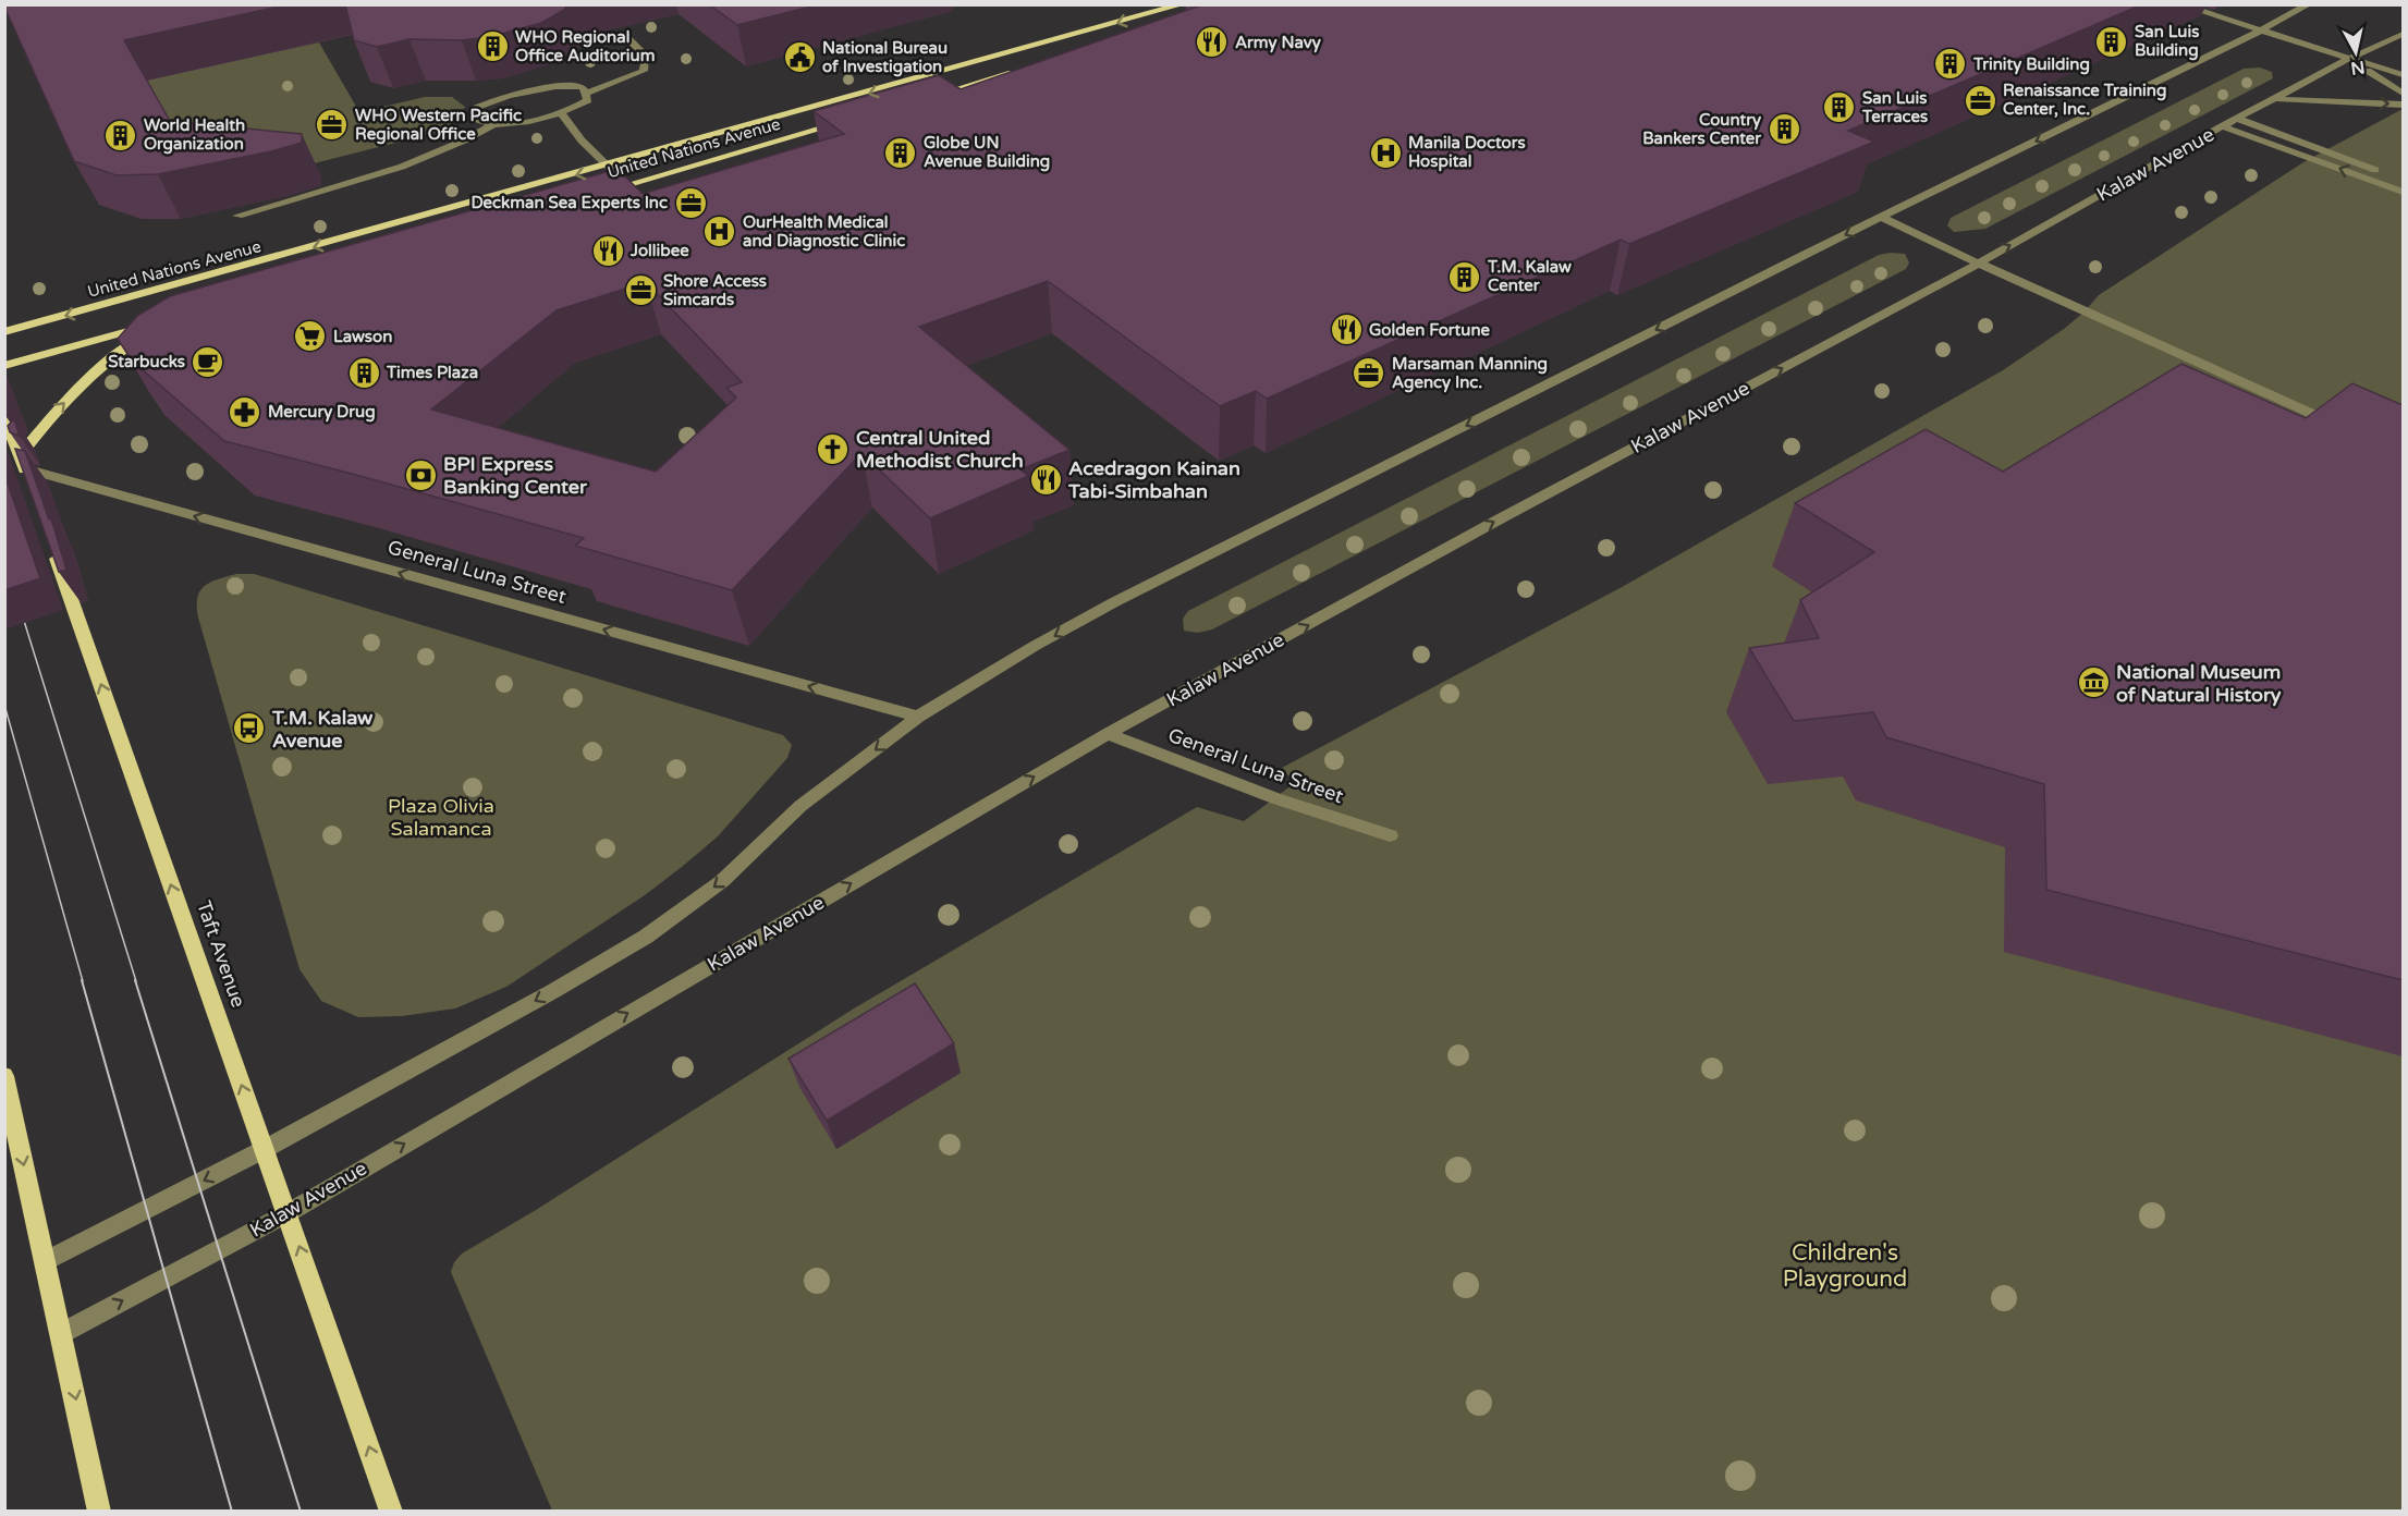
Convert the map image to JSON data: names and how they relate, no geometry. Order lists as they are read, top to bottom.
{
  "streets": {
    "main road": ["United Nations Avenue", "Taft Avenue"],
    "street": ["Kalaw Avenue", "General Luna Street"]
  },
  "crossings": [
    ["Kalaw Avenue", "General Luna Street"],
    ["Kalaw Avenue", "Taft Avenue"]
  ],
  "one_way": ["United Nations Avenue", "General Luna Street", "Taft Avenue"],
  "parks": ["Plaza Olivia Salamanca", "Children's Playground"],
  "places": {
    "building": [
      "San Luis Building",
      "WHO Regional Office Auditorium",
      "Trinity Building",
      "San Luis Terraces",
      "Country Bankers Center",
      "World Health Organization",
      "Globe UN Avenue Building",
      "T.M. Kalaw Center",
      "Times Plaza"
    ],
    "restaurant": [
      "Army Navy",
      "Jollibee",
      "Golden Fortune",
      "Acedragon Kainan Tabi-Simbahan"
    ],
    "public building": ["National Bureau of Investigation"],
    "office": [
      "Renaissance Training Center, Inc.",
      "WHO Western Pacific Regional Office",
      "Deckman Sea Experts Inc",
      "Shore Access Simcards",
      "Marsaman Manning Agency Inc."
    ],
    "hospital": ["Manila Doctors Hospital", "OurHealth Medical and Diagnostic Clinic"],
    "supermarket": ["Lawson"],
    "cafe": ["Starbucks"],
    "pharmacy": ["Mercury Drug"],
    "church": ["Central United Methodist Church"],
    "bank": ["BPI Express Banking Center"],
    "museum": ["National Museum of Natural History"],
    "bus stop": ["T.M. Kalaw Avenue"]
  },
  "north": "bottom"
}
